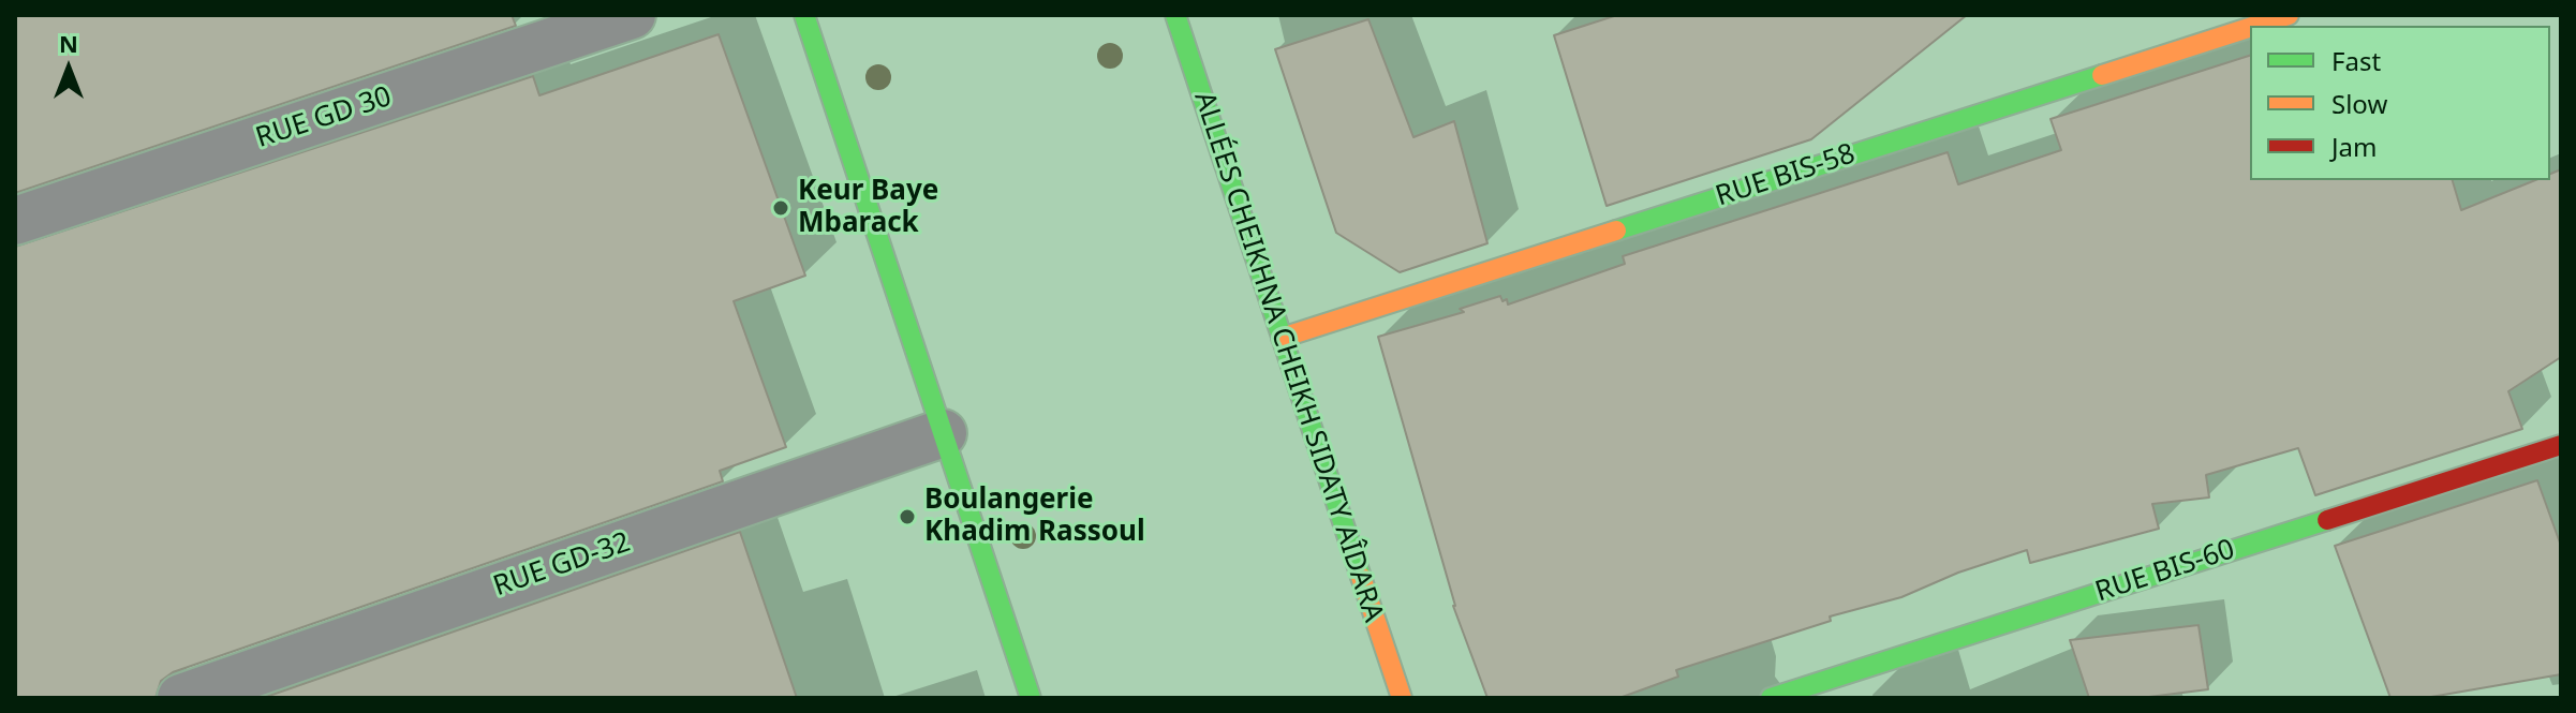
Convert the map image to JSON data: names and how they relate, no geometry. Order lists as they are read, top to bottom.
{
  "streets": {
    "street": [
      "RUE GD 30",
      "RUE BIS-58",
      "ALLÉES CHEIKHNA CHEIKH SIDATY AÎDARA",
      "RUE GD-32",
      "RUE BIS-60"
    ]
  },
  "crossings": [
    ["RUE BIS-58", "ALLÉES CHEIKHNA CHEIKH SIDATY AÎDARA"]
  ],
  "places": ["Keur Baye Mbarack", "Boulangerie Khadim Rassoul"],
  "legend": ["Fast", "Slow", "Jam"],
  "north": "top"
}
